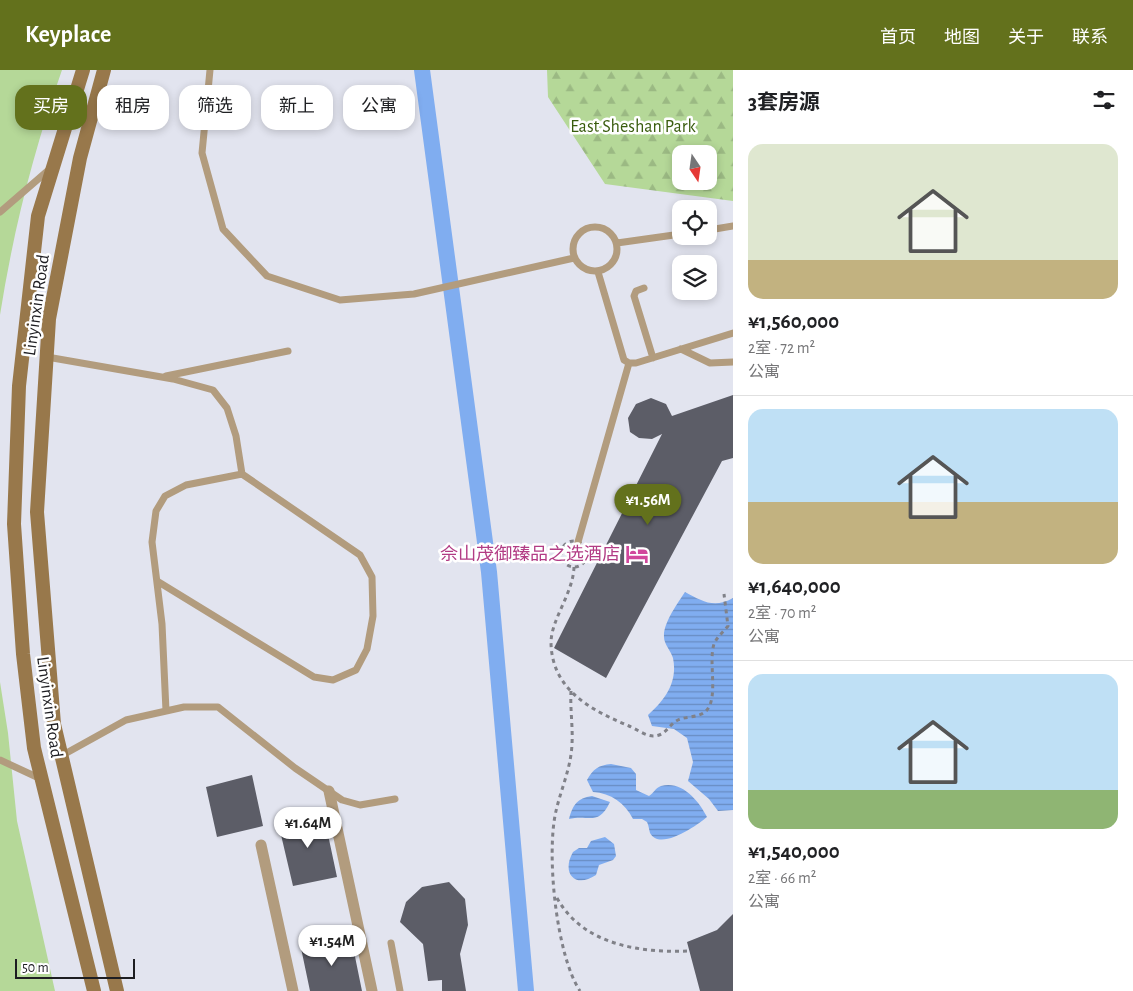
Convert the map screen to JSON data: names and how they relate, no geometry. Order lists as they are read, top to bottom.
{
  "streets": {
    "main road": ["Linyinxin Road"]
  },
  "parks": ["East Sheshan Park"],
  "places": {
    "hotel": ["佘山茂御臻品之选酒店"]
  },
  "scale_bar": "50 m",
  "north": "bottom",
  "page": {
    "header": "Keyplace",
    "nav": [
      "首页",
      "地图",
      "关于",
      "联系"
    ],
    "heading": "3套房源",
    "chip": [
      "买房",
      "租房",
      "筛选",
      "新上",
      "公寓"
    ],
    "list": [
      {
        "name": "¥1,560,000",
        "note": "2室 · 72 m² · 公寓"
      },
      {
        "name": "¥1,640,000",
        "note": "2室 · 70 m² · 公寓"
      },
      {
        "name": "¥1,540,000",
        "note": "2室 · 66 m² · 公寓"
      }
    ],
    "price": ["¥1.56M", "¥1.64M", "¥1.54M"],
    "scale": "50 m"
  }
}
